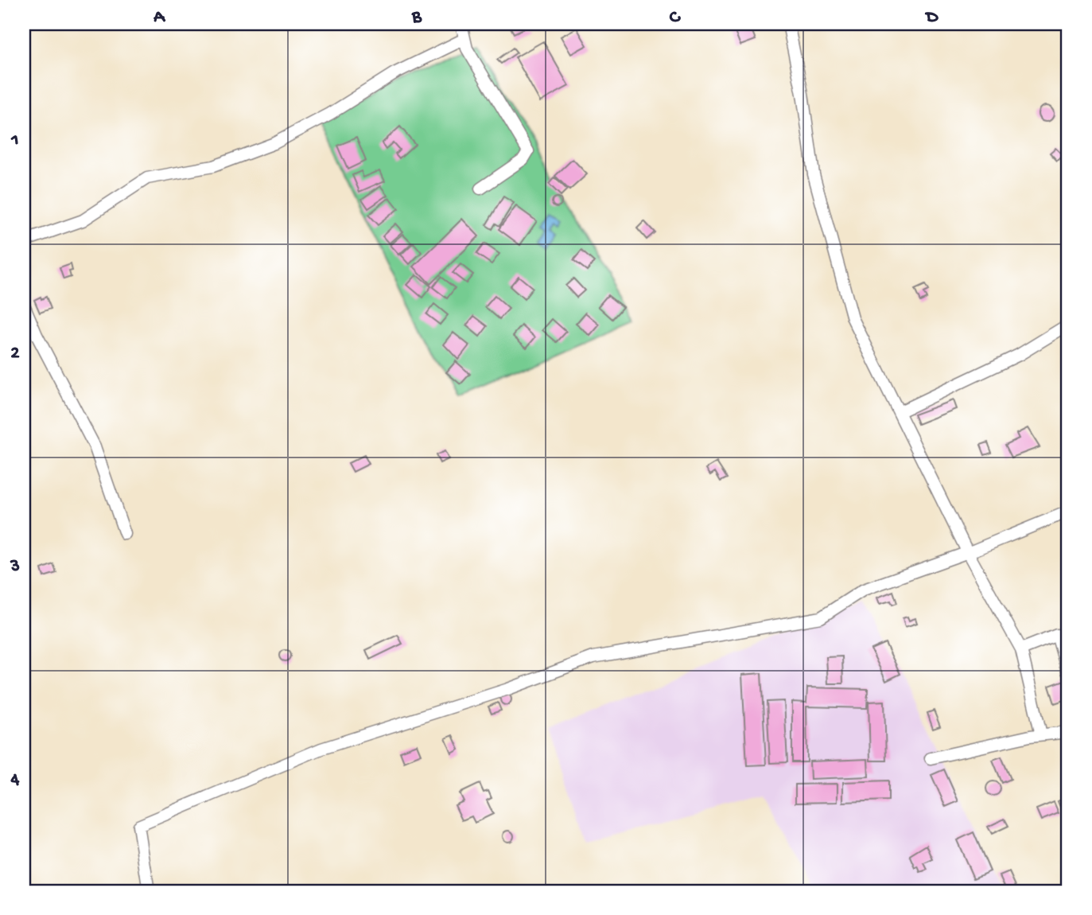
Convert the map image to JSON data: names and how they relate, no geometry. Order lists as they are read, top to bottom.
{
  "grid": {
    "columns": [
      "A",
      "B",
      "C",
      "D"
    ],
    "rows": [
      "1",
      "2",
      "3",
      "4"
    ]
  }
}
